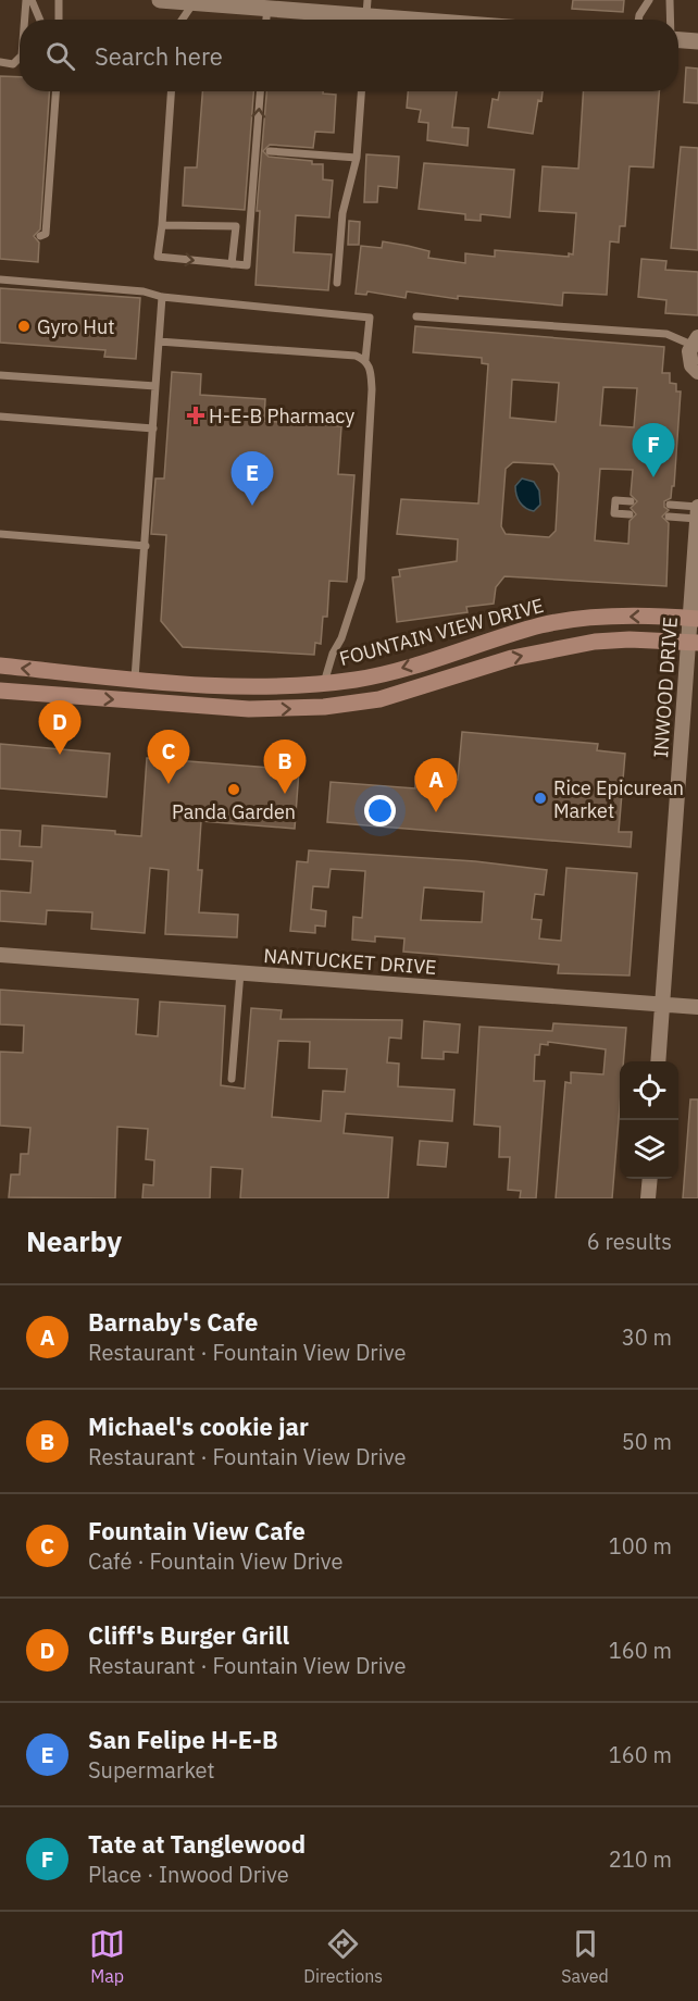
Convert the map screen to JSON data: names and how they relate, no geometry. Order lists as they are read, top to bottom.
{
  "streets": {
    "main road": ["FOUNTAIN VIEW DRIVE"],
    "street": ["INWOOD DRIVE", "NANTUCKET DRIVE"]
  },
  "crossings": [
    ["FOUNTAIN VIEW DRIVE", "INWOOD DRIVE"],
    ["INWOOD DRIVE", "NANTUCKET DRIVE"]
  ],
  "places": {
    "other": ["Gyro Hut", "Panda Garden", "Rice Epicurean Market"],
    "health": ["H-E-B Pharmacy"]
  },
  "page": {
    "search": "Search here",
    "pins": [
      "F",
      "E",
      "D",
      "C",
      "B",
      "A"
    ],
    "heading": ["Nearby", "6 results"],
    "list": [
      {
        "mark": "A",
        "name": "Barnaby's Cafe",
        "note": "Restaurant · Fountain View Drive",
        "value": "30 m"
      },
      {
        "mark": "B",
        "name": "Michael's cookie jar",
        "note": "Restaurant · Fountain View Drive",
        "value": "50 m"
      },
      {
        "mark": "C",
        "name": "Fountain View Cafe",
        "note": "Café · Fountain View Drive",
        "value": "100 m"
      },
      {
        "mark": "D",
        "name": "Cliff's Burger Grill",
        "note": "Restaurant · Fountain View Drive",
        "value": "160 m"
      },
      {
        "mark": "E",
        "name": "San Felipe H-E-B",
        "note": "Supermarket",
        "value": "160 m"
      },
      {
        "mark": "F",
        "name": "Tate at Tanglewood",
        "note": "Place · Inwood Drive",
        "value": "210 m"
      }
    ],
    "nav": ["Map", "Directions", "Saved"]
  }
}
